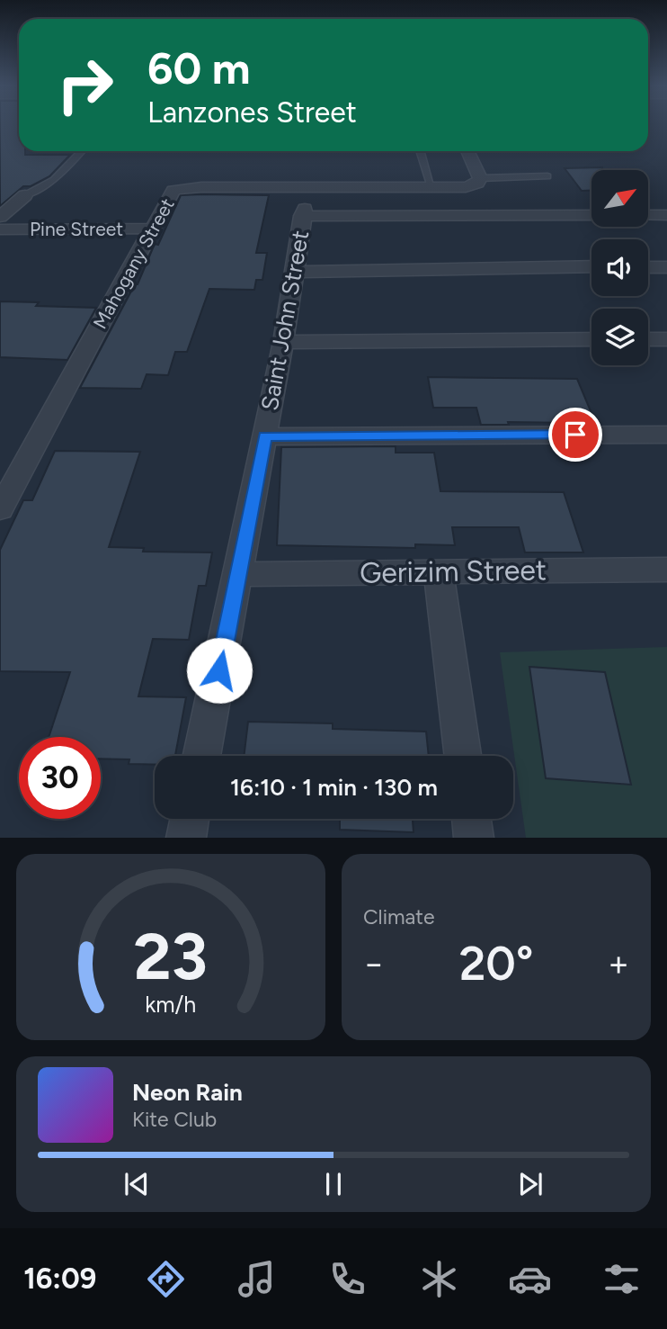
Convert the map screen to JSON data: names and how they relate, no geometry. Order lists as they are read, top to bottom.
{
  "streets": {
    "street": [
      "Pine Street",
      "Mahogany Street",
      "Saint John Street",
      "Gerizim Street"
    ]
  },
  "crossings": [
    ["Pine Street", "Mahogany Street"],
    ["Saint John Street", "Gerizim Street"]
  ],
  "north": "top right",
  "page": {
    "turn": ["60 m", "Lanzones Street"],
    "limit": "30",
    "trip": "16:10 · 1 min · 130 m",
    "tile": "Climate",
    "heat": ["−", "20°", "+"],
    "song": ["Neon Rain", "Kite Club"],
    "tabs": "16:09",
    "gauge": ["23", "km/h"]
  }
}
